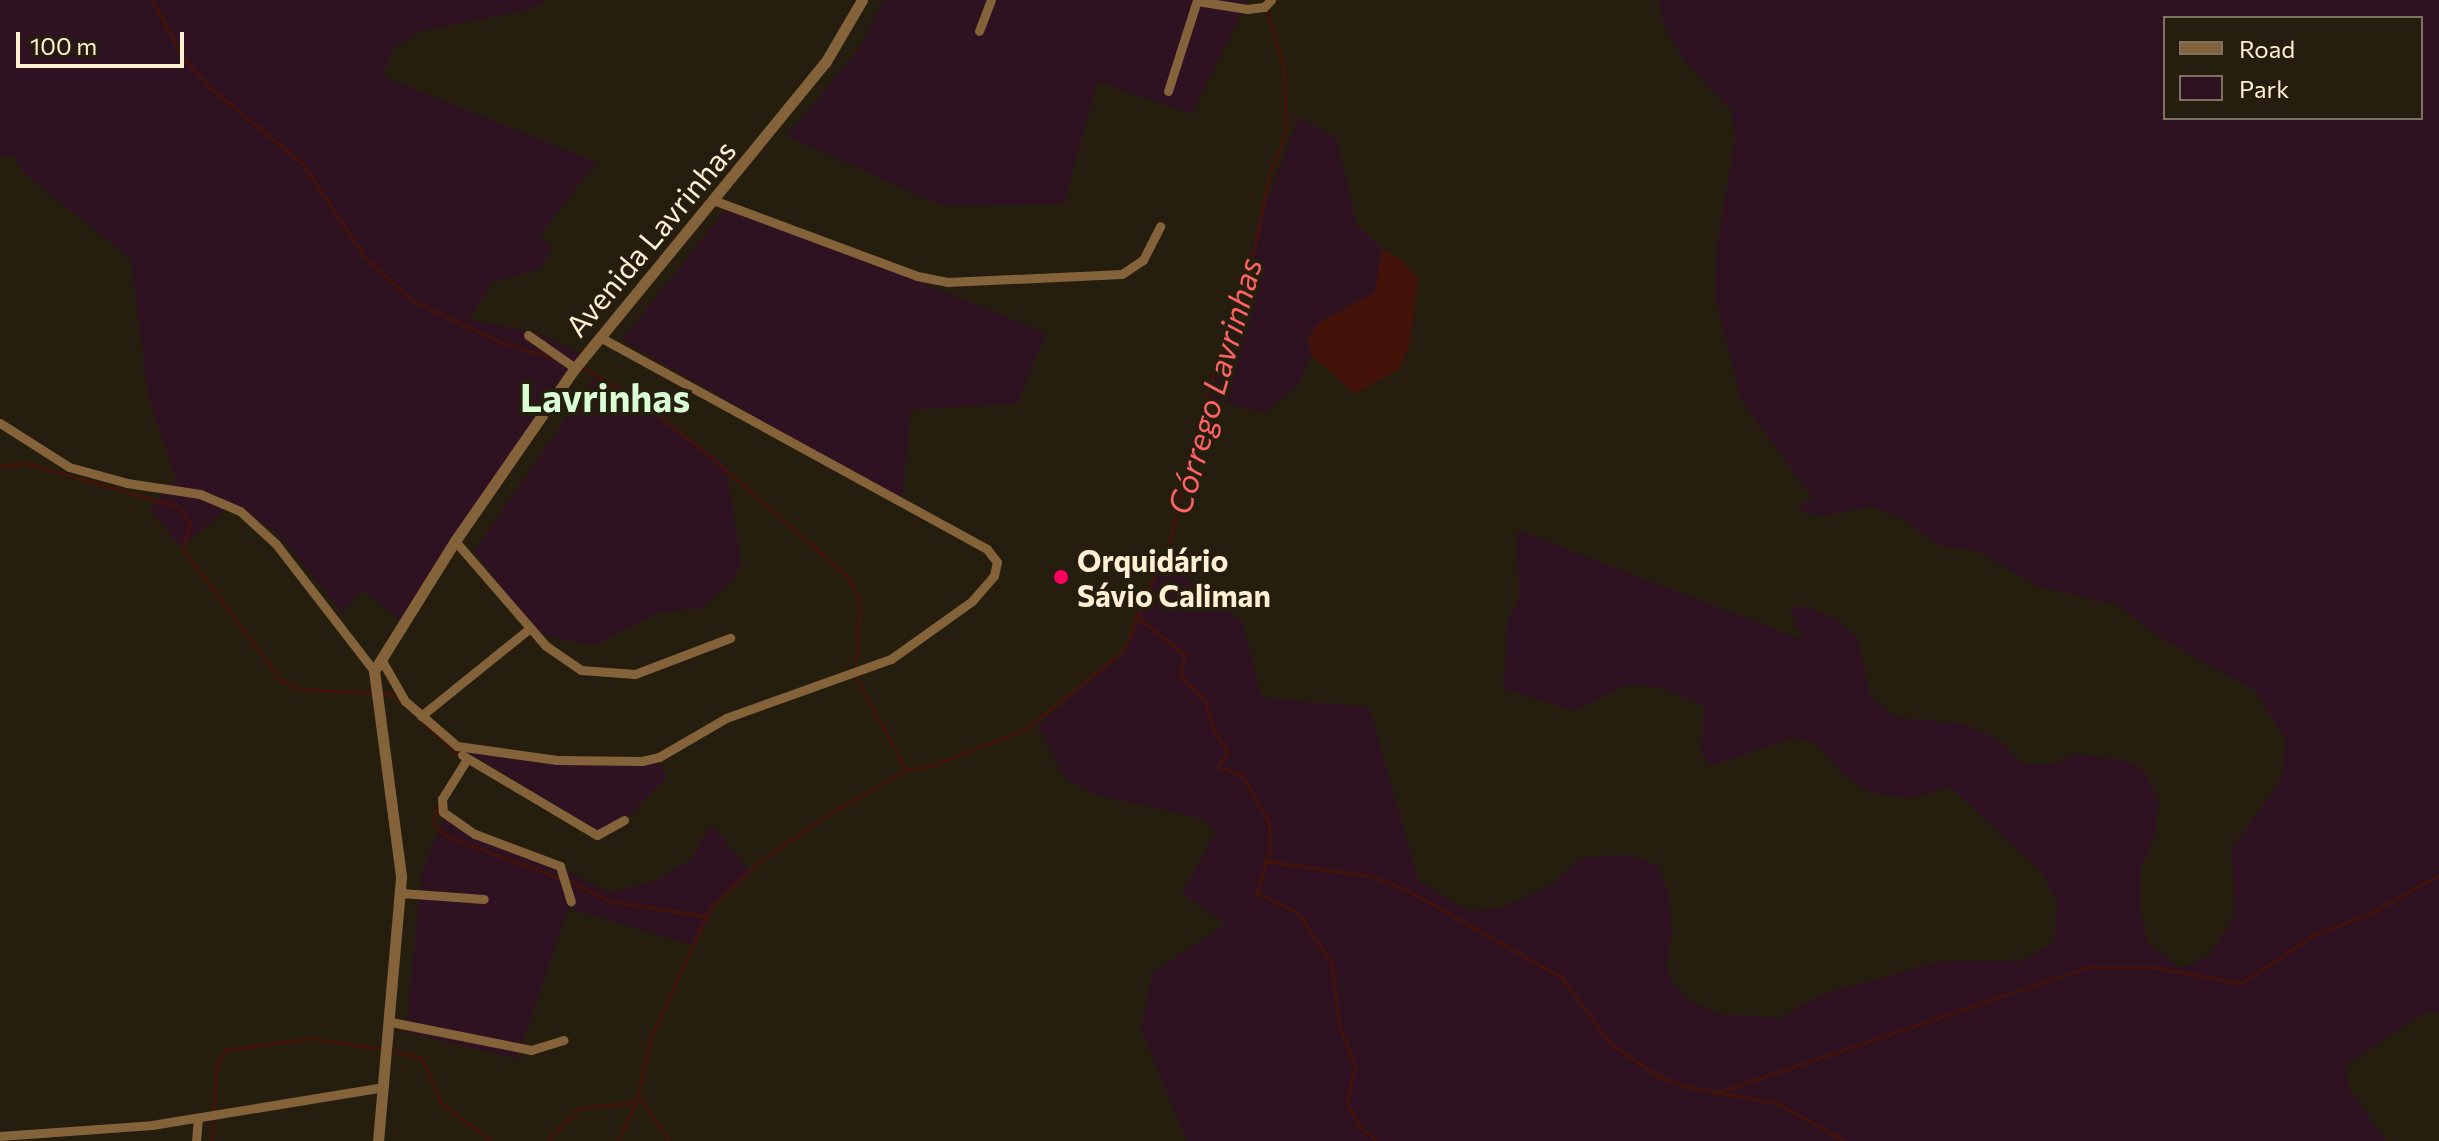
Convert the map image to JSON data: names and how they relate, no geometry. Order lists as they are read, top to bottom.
{
  "streets": {
    "street": ["Avenida Lavrinhas"]
  },
  "districts": ["Lavrinhas"],
  "water": ["Córrego Lavrinhas"],
  "places": ["Orquidário Sávio Caliman"],
  "legend": ["Road", "Park"],
  "scale_bar": "100 m"
}
